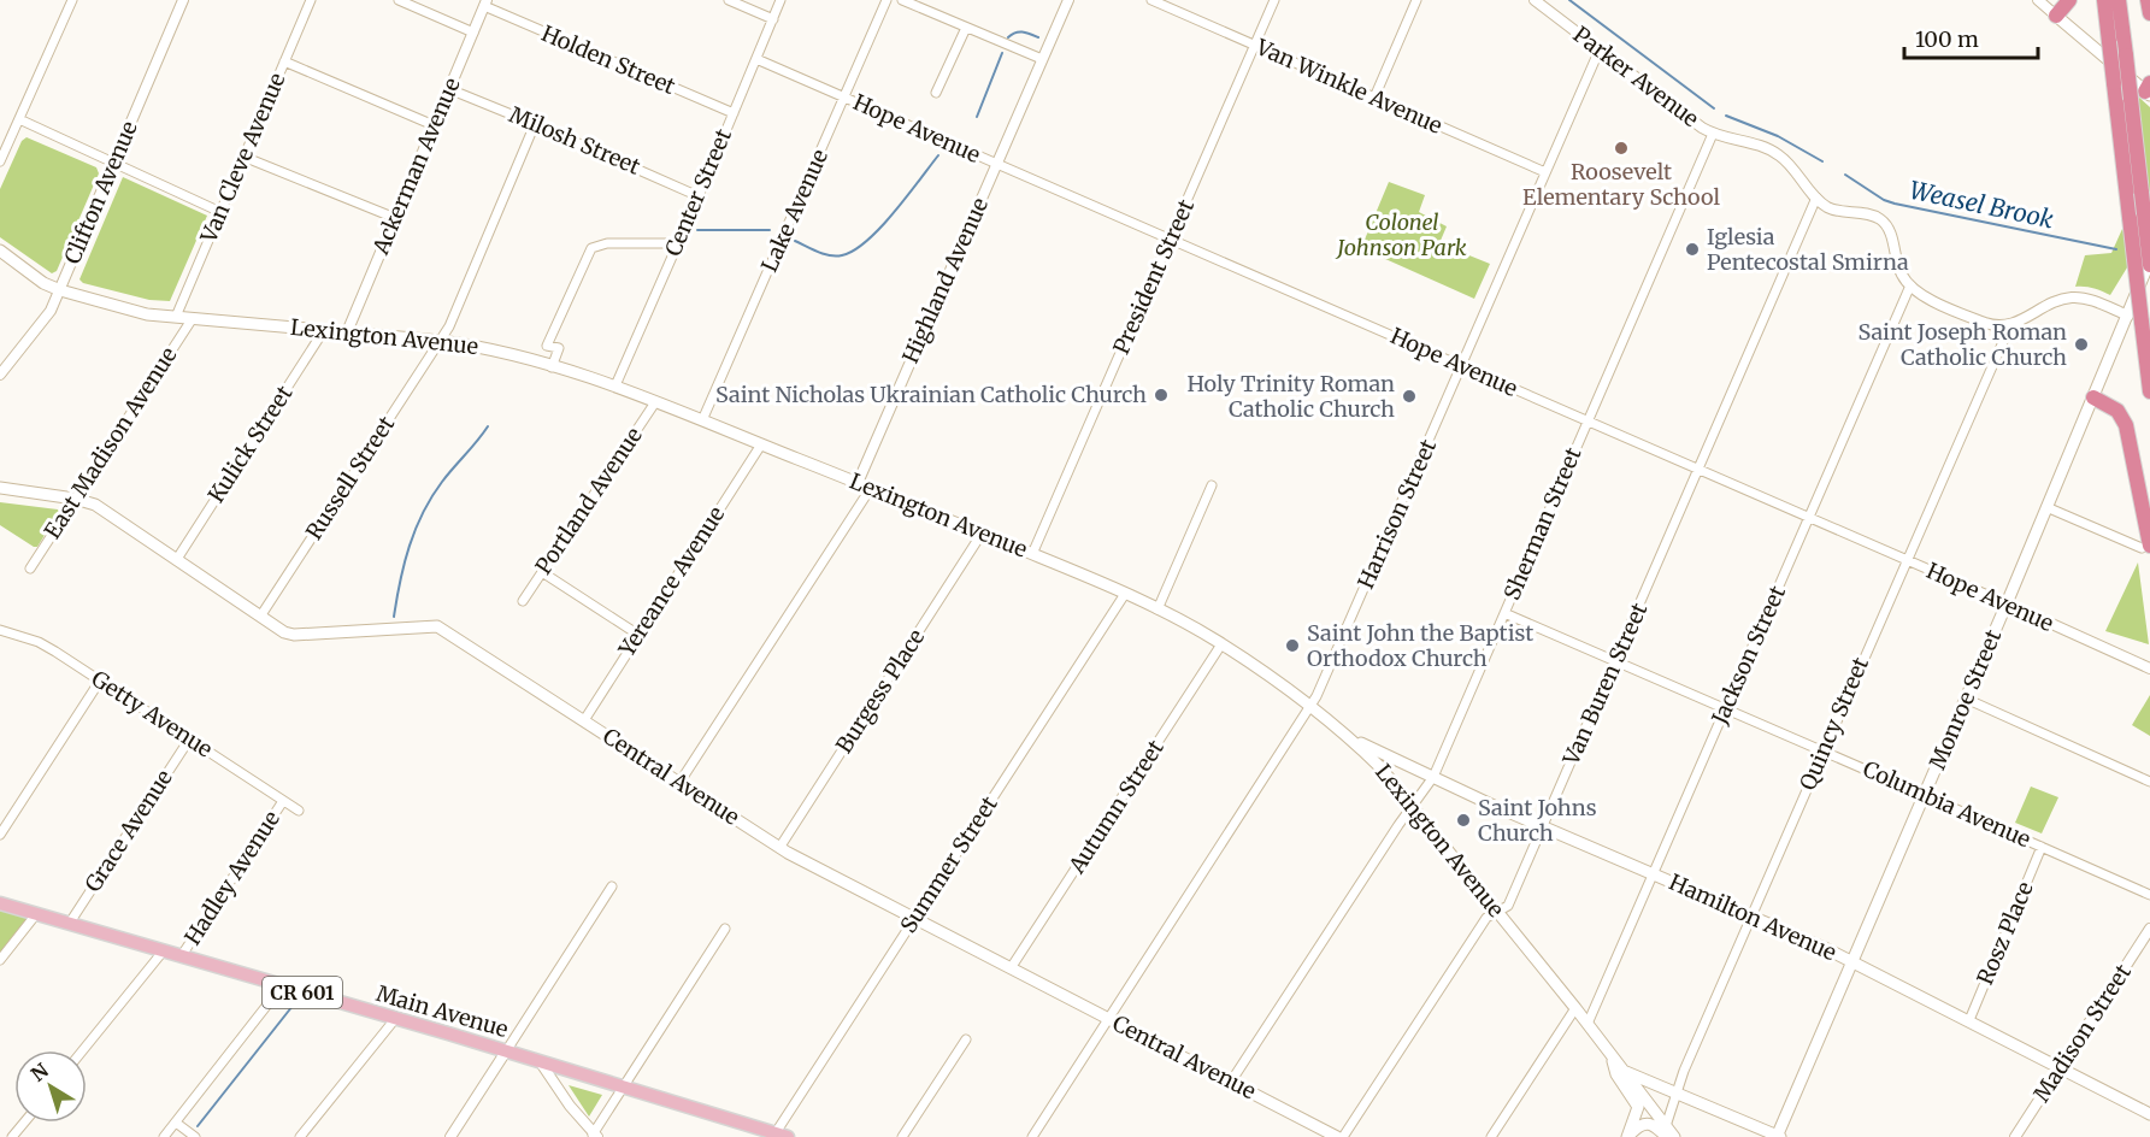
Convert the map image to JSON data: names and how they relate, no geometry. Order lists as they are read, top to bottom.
{
  "streets": {
    "main road": [
      "Lexington Avenue",
      "Monroe Street",
      "Central Avenue",
      "Hamilton Avenue",
      "CR 601",
      "Main Avenue"
    ],
    "street": [
      "Holden Street",
      "Parker Avenue",
      "Van Winkle Avenue",
      "Hope Avenue",
      "Milosh Street",
      "Van Cleve Avenue",
      "Ackerman Avenue",
      "Clifton Avenue",
      "Center Street",
      "Lake Avenue",
      "President Street",
      "Highland Avenue",
      "East Madison Avenue",
      "Kulick Street",
      "Russell Street",
      "Portland Avenue",
      "Harrison Street",
      "Sherman Street",
      "Yereance Avenue",
      "Jackson Street",
      "Van Buren Street",
      "Burgess Place",
      "Getty Avenue",
      "Quincy Street",
      "Columbia Avenue",
      "Autumn Street",
      "Grace Avenue",
      "Summer Street",
      "Hadley Avenue",
      "Rosz Place",
      "Madison Street"
    ]
  },
  "crossings": [
    ["Holden Street", "Ackerman Avenue"],
    ["Holden Street", "Center Street"],
    ["Parker Avenue", "Harrison Street"],
    ["Parker Avenue", "Sherman Street"],
    ["Parker Avenue", "Jackson Street"],
    ["Parker Avenue", "Van Buren Street"],
    ["Van Winkle Avenue", "President Street"],
    ["Van Winkle Avenue", "Harrison Street"],
    ["Hope Avenue", "Center Street"],
    ["Hope Avenue", "Lake Avenue"],
    ["Hope Avenue", "President Street"],
    ["Hope Avenue", "Highland Avenue"],
    ["Hope Avenue", "Harrison Street"],
    ["Hope Avenue", "Sherman Street"],
    ["Hope Avenue", "Jackson Street"],
    ["Hope Avenue", "Van Buren Street"],
    ["Hope Avenue", "Monroe Street"],
    ["Hope Avenue", "Quincy Street"],
    ["Milosh Street", "Ackerman Avenue"],
    ["Milosh Street", "Center Street"],
    ["Milosh Street", "Russell Street"],
    ["Van Cleve Avenue", "Lexington Avenue"],
    ["Ackerman Avenue", "Lexington Avenue"],
    ["Clifton Avenue", "Lexington Avenue"],
    ["Center Street", "Lexington Avenue"],
    ["Lake Avenue", "Lexington Avenue"],
    ["President Street", "Lexington Avenue"],
    ["Highland Avenue", "Lexington Avenue"],
    ["Lexington Avenue", "East Madison Avenue"],
    ["Lexington Avenue", "Kulick Street"],
    ["Lexington Avenue", "Russell Street"],
    ["Lexington Avenue", "Portland Avenue"],
    ["Lexington Avenue", "Harrison Street"],
    ["Lexington Avenue", "Sherman Street"],
    ["Lexington Avenue", "Yereance Avenue"],
    ["Lexington Avenue", "Jackson Street"],
    ["Lexington Avenue", "Van Buren Street"],
    ["Lexington Avenue", "Burgess Place"],
    ["Lexington Avenue", "Quincy Street"],
    ["Lexington Avenue", "Autumn Street"],
    ["Lexington Avenue", "Summer Street"],
    ["Lexington Avenue", "Hamilton Avenue"],
    ["East Madison Avenue", "Central Avenue"],
    ["Kulick Street", "Central Avenue"],
    ["Russell Street", "Central Avenue"],
    ["Harrison Street", "Central Avenue"],
    ["Sherman Street", "Central Avenue"],
    ["Sherman Street", "Columbia Avenue"],
    ["Sherman Street", "Hamilton Avenue"],
    ["Yereance Avenue", "Central Avenue"],
    ["Jackson Street", "Columbia Avenue"],
    ["Jackson Street", "Hamilton Avenue"],
    ["Van Buren Street", "Columbia Avenue"],
    ["Van Buren Street", "Hamilton Avenue"],
    ["Burgess Place", "Central Avenue"],
    ["Monroe Street", "Columbia Avenue"],
    ["Monroe Street", "Hamilton Avenue"],
    ["Getty Avenue", "Grace Avenue"],
    ["Getty Avenue", "Hadley Avenue"],
    ["Quincy Street", "Columbia Avenue"],
    ["Quincy Street", "Hamilton Avenue"],
    ["Central Avenue", "Autumn Street"],
    ["Central Avenue", "Summer Street"],
    ["Columbia Avenue", "Rosz Place"],
    ["Grace Avenue", "Main Avenue"],
    ["Summer Street", "Main Avenue"],
    ["Hadley Avenue", "Main Avenue"],
    ["Hamilton Avenue", "Rosz Place"],
    ["Hamilton Avenue", "Madison Street"]
  ],
  "water": ["Weasel Brook"],
  "parks": ["Colonel Johnson Park"],
  "places": [
    "Roosevelt Elementary School",
    "Iglesia Pentecostal Smirna",
    "Saint Joseph Roman Catholic Church",
    "Saint Nicholas Ukrainian Catholic Church",
    "Holy Trinity Roman Catholic Church",
    "Saint John the Baptist Orthodox Church",
    "Saint Johns Church"
  ],
  "scale_bar": "100 m",
  "north": "top left"
}
